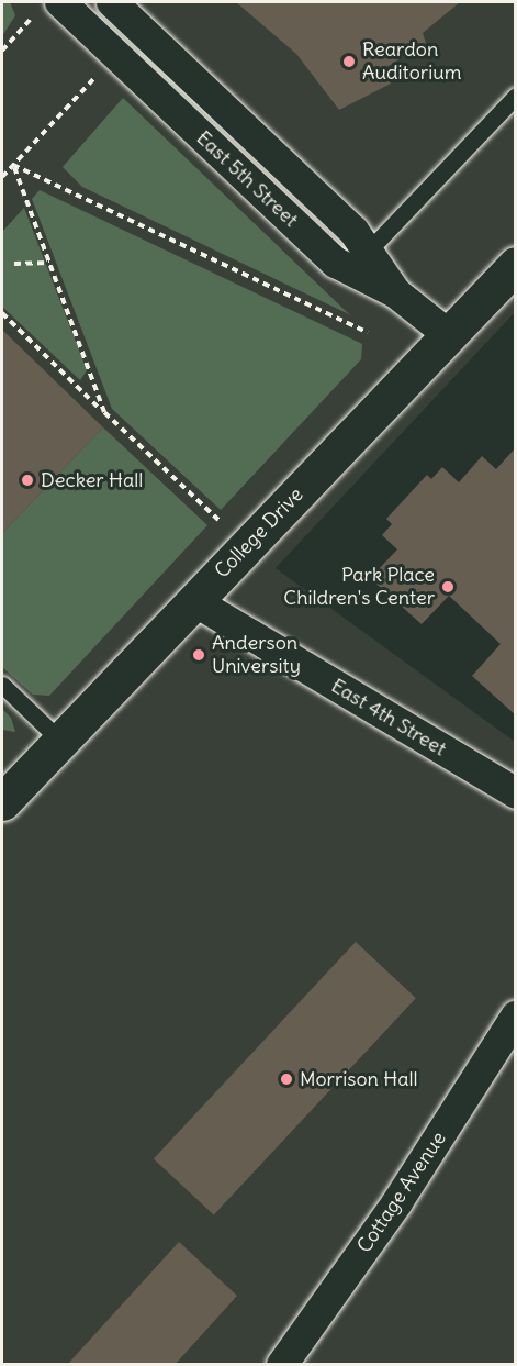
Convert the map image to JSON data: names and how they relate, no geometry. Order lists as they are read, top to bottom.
{
  "streets": {
    "street": [
      "East 5th Street",
      "College Drive",
      "East 4th Street",
      "Cottage Avenue"
    ]
  },
  "crossings": [
    ["East 5th Street", "College Drive"],
    ["College Drive", "East 4th Street"]
  ],
  "places": [
    "Reardon Auditorium",
    "Decker Hall",
    "Park Place Children's Center",
    "Anderson University",
    "Morrison Hall"
  ]
}
